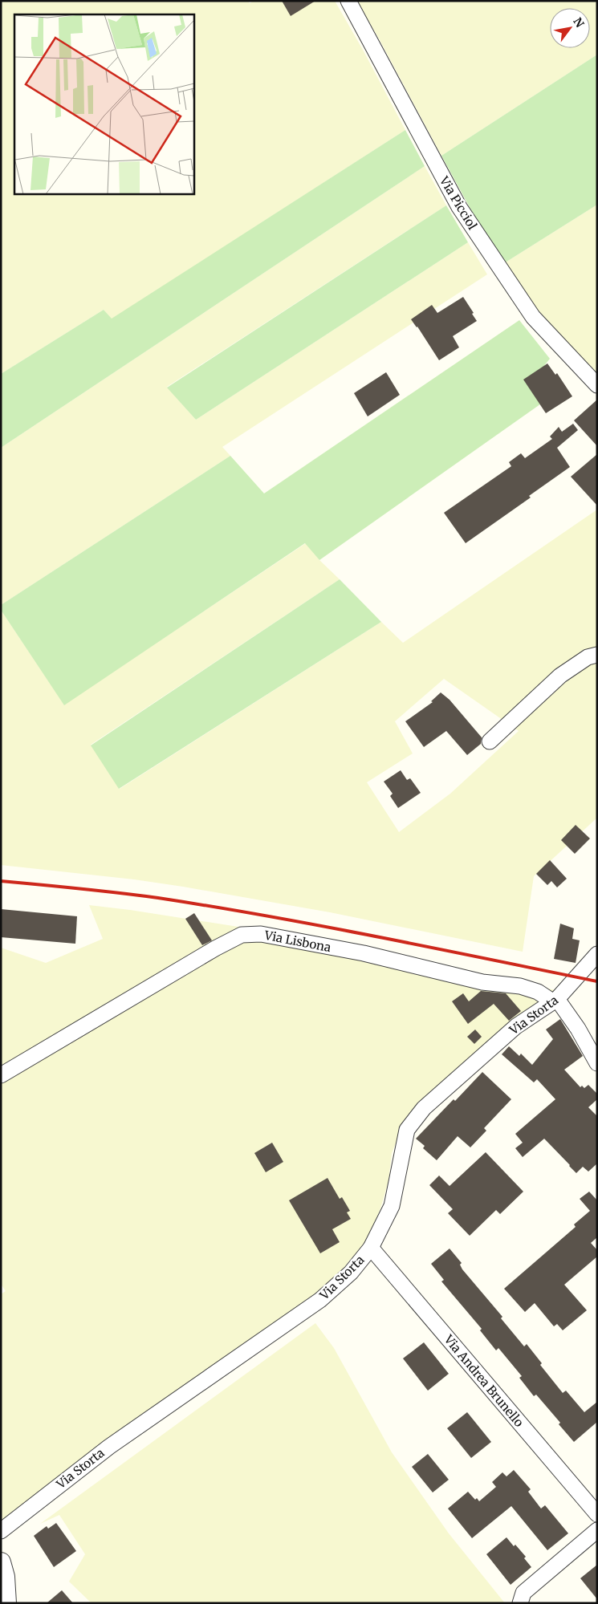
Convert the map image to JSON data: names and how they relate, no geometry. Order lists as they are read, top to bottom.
{
  "streets": {
    "street": [
      "Via Picciol",
      "Via Lisbona",
      "Via Storta",
      "Via Andrea Brunello"
    ]
  },
  "crossings": [
    ["Via Lisbona", "Via Storta"],
    ["Via Storta", "Via Andrea Brunello"]
  ],
  "north": "top right"
}
